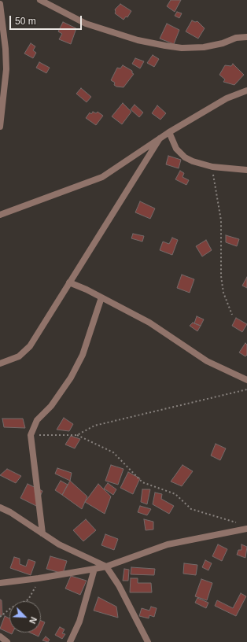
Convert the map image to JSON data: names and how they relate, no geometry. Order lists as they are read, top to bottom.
{
  "scale_bar": "50 m",
  "north": "bottom right"
}
